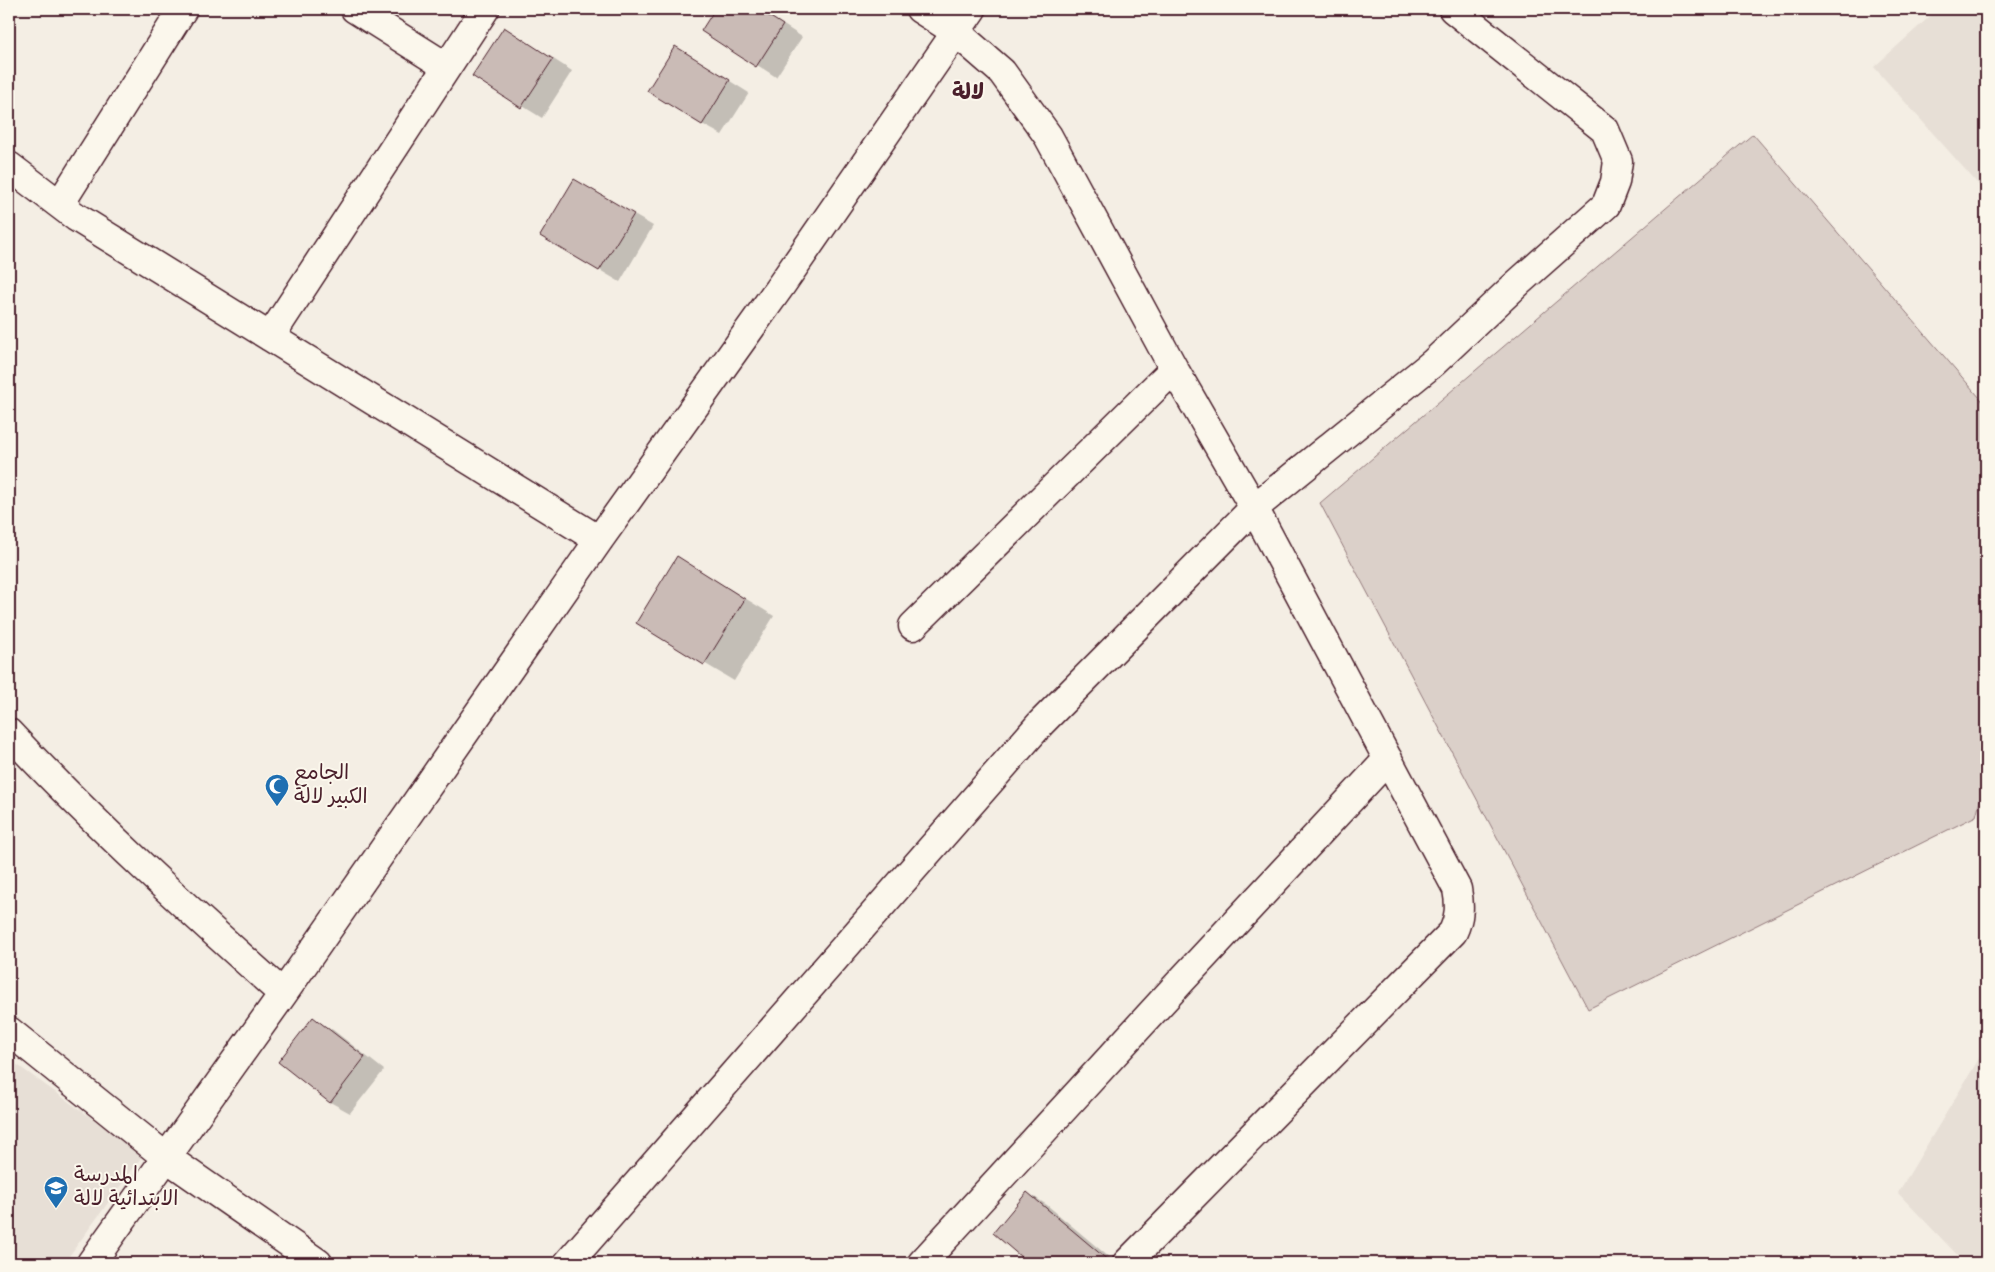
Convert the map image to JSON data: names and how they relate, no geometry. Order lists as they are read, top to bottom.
{
  "districts": ["لالة"],
  "places": {
    "mosque": ["الجامع الكبير لالة"],
    "school or university": ["المدرسة الابتدائية لالة"]
  }
}
